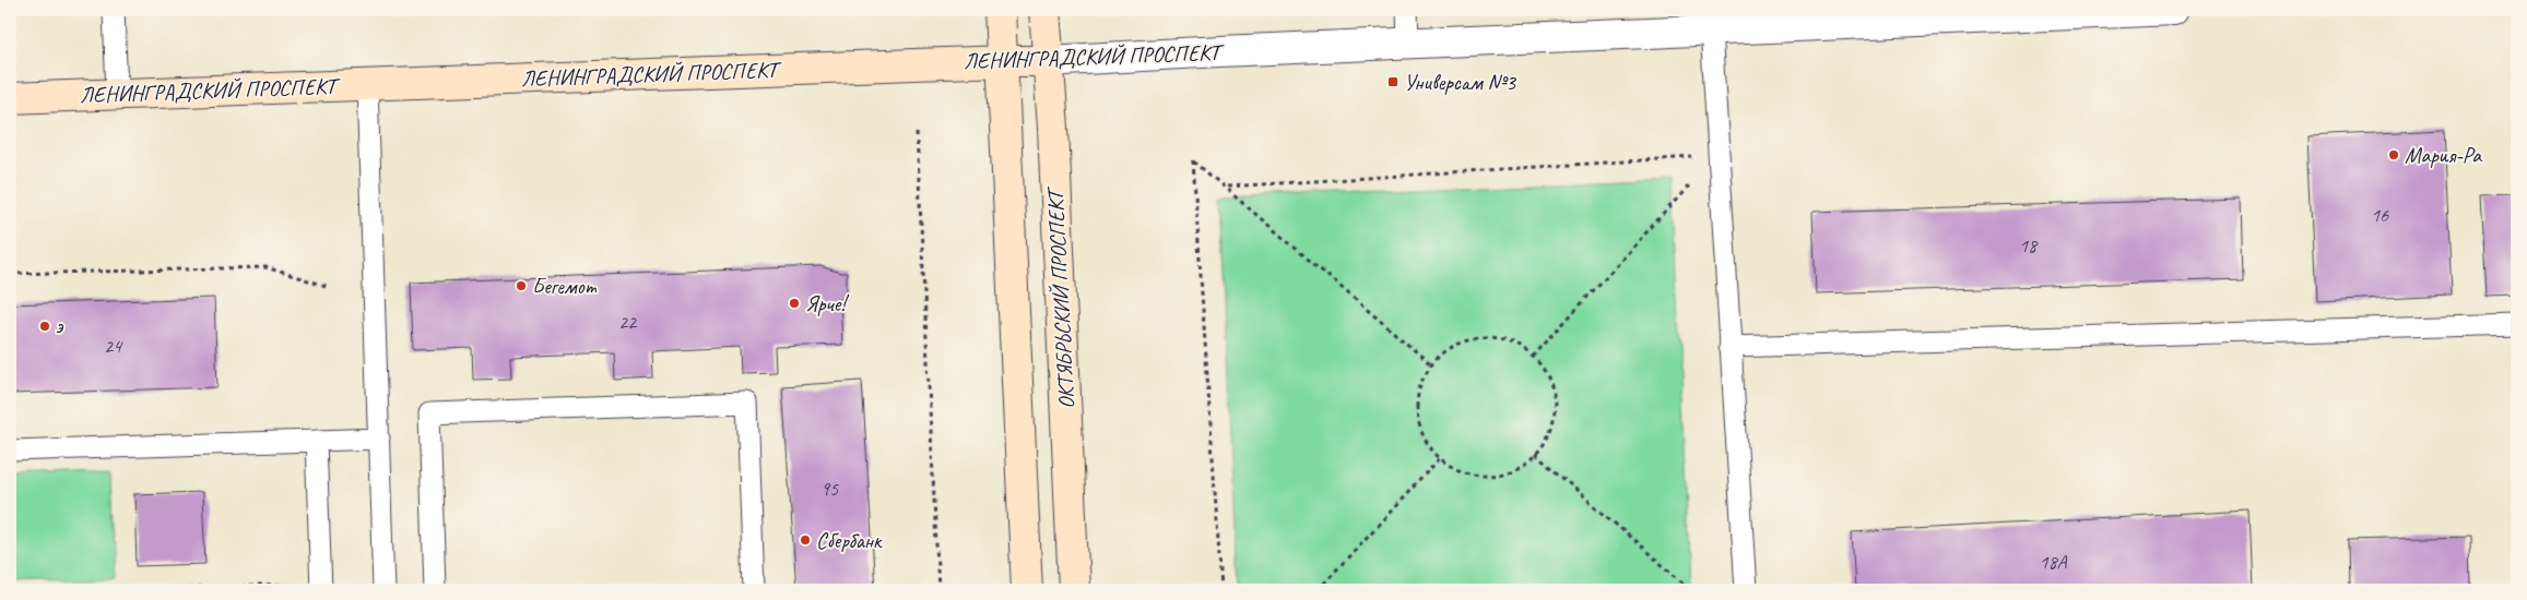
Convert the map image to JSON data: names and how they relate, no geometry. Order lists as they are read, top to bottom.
{
  "streets": {
    "main road": ["ЛЕНИНГРАДСКИЙ ПРОСПЕКТ", "ОКТЯБРЬСКИЙ ПРОСПЕКТ"]
  },
  "crossings": [
    ["ЛЕНИНГРАДСКИЙ ПРОСПЕКТ", "ОКТЯБРЬСКИЙ ПРОСПЕКТ"]
  ],
  "places": {
    "transit": ["Универсам №3"],
    "other": [
      "Мария-Ра",
      "Бегемот",
      "Ярче!",
      "э",
      "Сбербанк"
    ]
  },
  "house_numbers": [
    "16",
    "18",
    "22",
    "24",
    "95",
    "18А"
  ]
}
